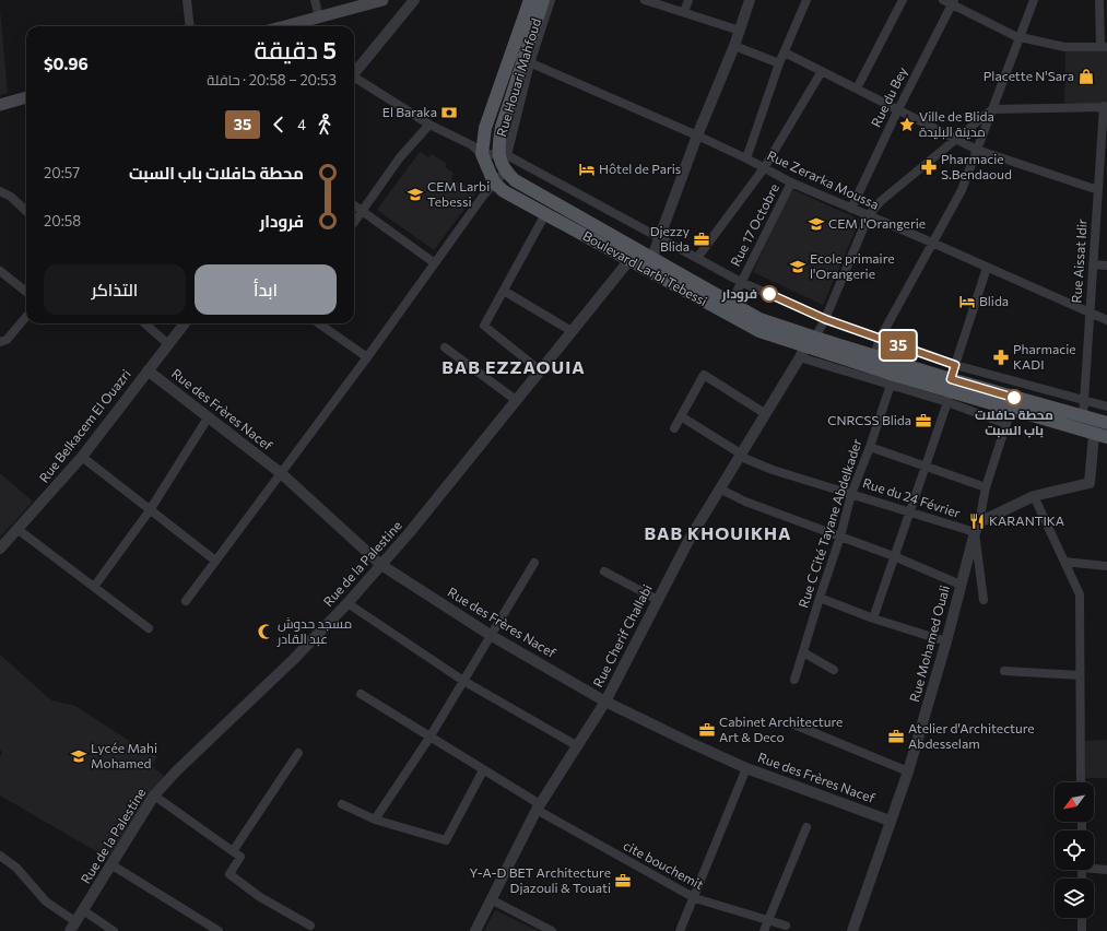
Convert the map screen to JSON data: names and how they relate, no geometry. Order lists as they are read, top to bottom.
{
  "streets": {
    "main road": ["Rue Houari Mahfoud", "Boulevard Larbi Tebessi"],
    "street": [
      "Rue du Bey",
      "Rue Zerarka Moussa",
      "Rue 17 Octobre",
      "Rue Aissat Idir",
      "Rue des Frères Nacef",
      "Rue Belkacem El Ouazri",
      "Rue du 24 Février",
      "Rue C Cité Tayane Abdelkader",
      "Rue de la Palestine",
      "Rue Cherif Challabi",
      "Rue Mohamed Ouali",
      "cite bouchemit"
    ]
  },
  "crossings": [
    ["Rue Houari Mahfoud", "Rue Zerarka Moussa"],
    ["Rue du Bey", "Rue Zerarka Moussa"],
    ["Rue Zerarka Moussa", "Rue 17 Octobre"],
    ["Rue Zerarka Moussa", "Rue Aissat Idir"],
    ["Rue 17 Octobre", "Boulevard Larbi Tebessi"],
    ["Rue Aissat Idir", "Boulevard Larbi Tebessi"],
    ["Boulevard Larbi Tebessi", "Rue C Cité Tayane Abdelkader"],
    ["Boulevard Larbi Tebessi", "Rue de la Palestine"],
    ["Boulevard Larbi Tebessi", "Rue Cherif Challabi"],
    ["Rue des Frères Nacef", "Rue Belkacem El Ouazri"],
    ["Rue des Frères Nacef", "Rue de la Palestine"],
    ["Rue des Frères Nacef", "Rue Cherif Challabi"],
    ["Rue des Frères Nacef", "Rue Mohamed Ouali"],
    ["Rue du 24 Février", "Rue C Cité Tayane Abdelkader"],
    ["Rue du 24 Février", "Rue Cherif Challabi"],
    ["Rue du 24 Février", "Rue Mohamed Ouali"],
    ["Rue Cherif Challabi", "cite bouchemit"]
  ],
  "districts": ["BAB EZZAOUIA", "BAB KHOUIKHA"],
  "places": {
    "shop": ["Placette N'Sara"],
    "bank": ["El Baraka"],
    "place": ["Ville de Blida مدينة البليدة"],
    "pharmacy": ["Pharmacie S.Bendaoud", "Pharmacie KADI"],
    "hotel": ["Hôtel de Paris", "Blida"],
    "school or university": [
      "CEM Larbi Tebessi",
      "CEM l'Orangerie",
      "Ecole primaire l'Orangerie",
      "Lycée Mahi Mohamed"
    ],
    "office": [
      "Djezzy Blida",
      "CNRCSS Blida",
      "Cabinet Architecture Art & Deco",
      "Atelier d'Architecture Abdesselam",
      "Y-A-D BET Architecture Djazouli & Touati"
    ],
    "other": ["فرودار", "محطة حافلات باب السبت"],
    "restaurant": ["KARANTIKA"],
    "mosque": ["مسجد حدوش عبد القادر"]
  },
  "lines": ["bus line 35"],
  "north": "bottom left",
  "page": {
    "on_map": "35",
    "heading": ["5 دقيقة", "20:53 – 20:58 · حافلة", "$0.96"],
    "legs": ["4", "35"],
    "list": [
      {
        "name": "محطة حافلات باب السبت",
        "value": "20:57"
      },
      {
        "name": "فرودار",
        "value": "20:58"
      }
    ],
    "buttons": ["ابدأ", "التذاكر"]
  }
}
